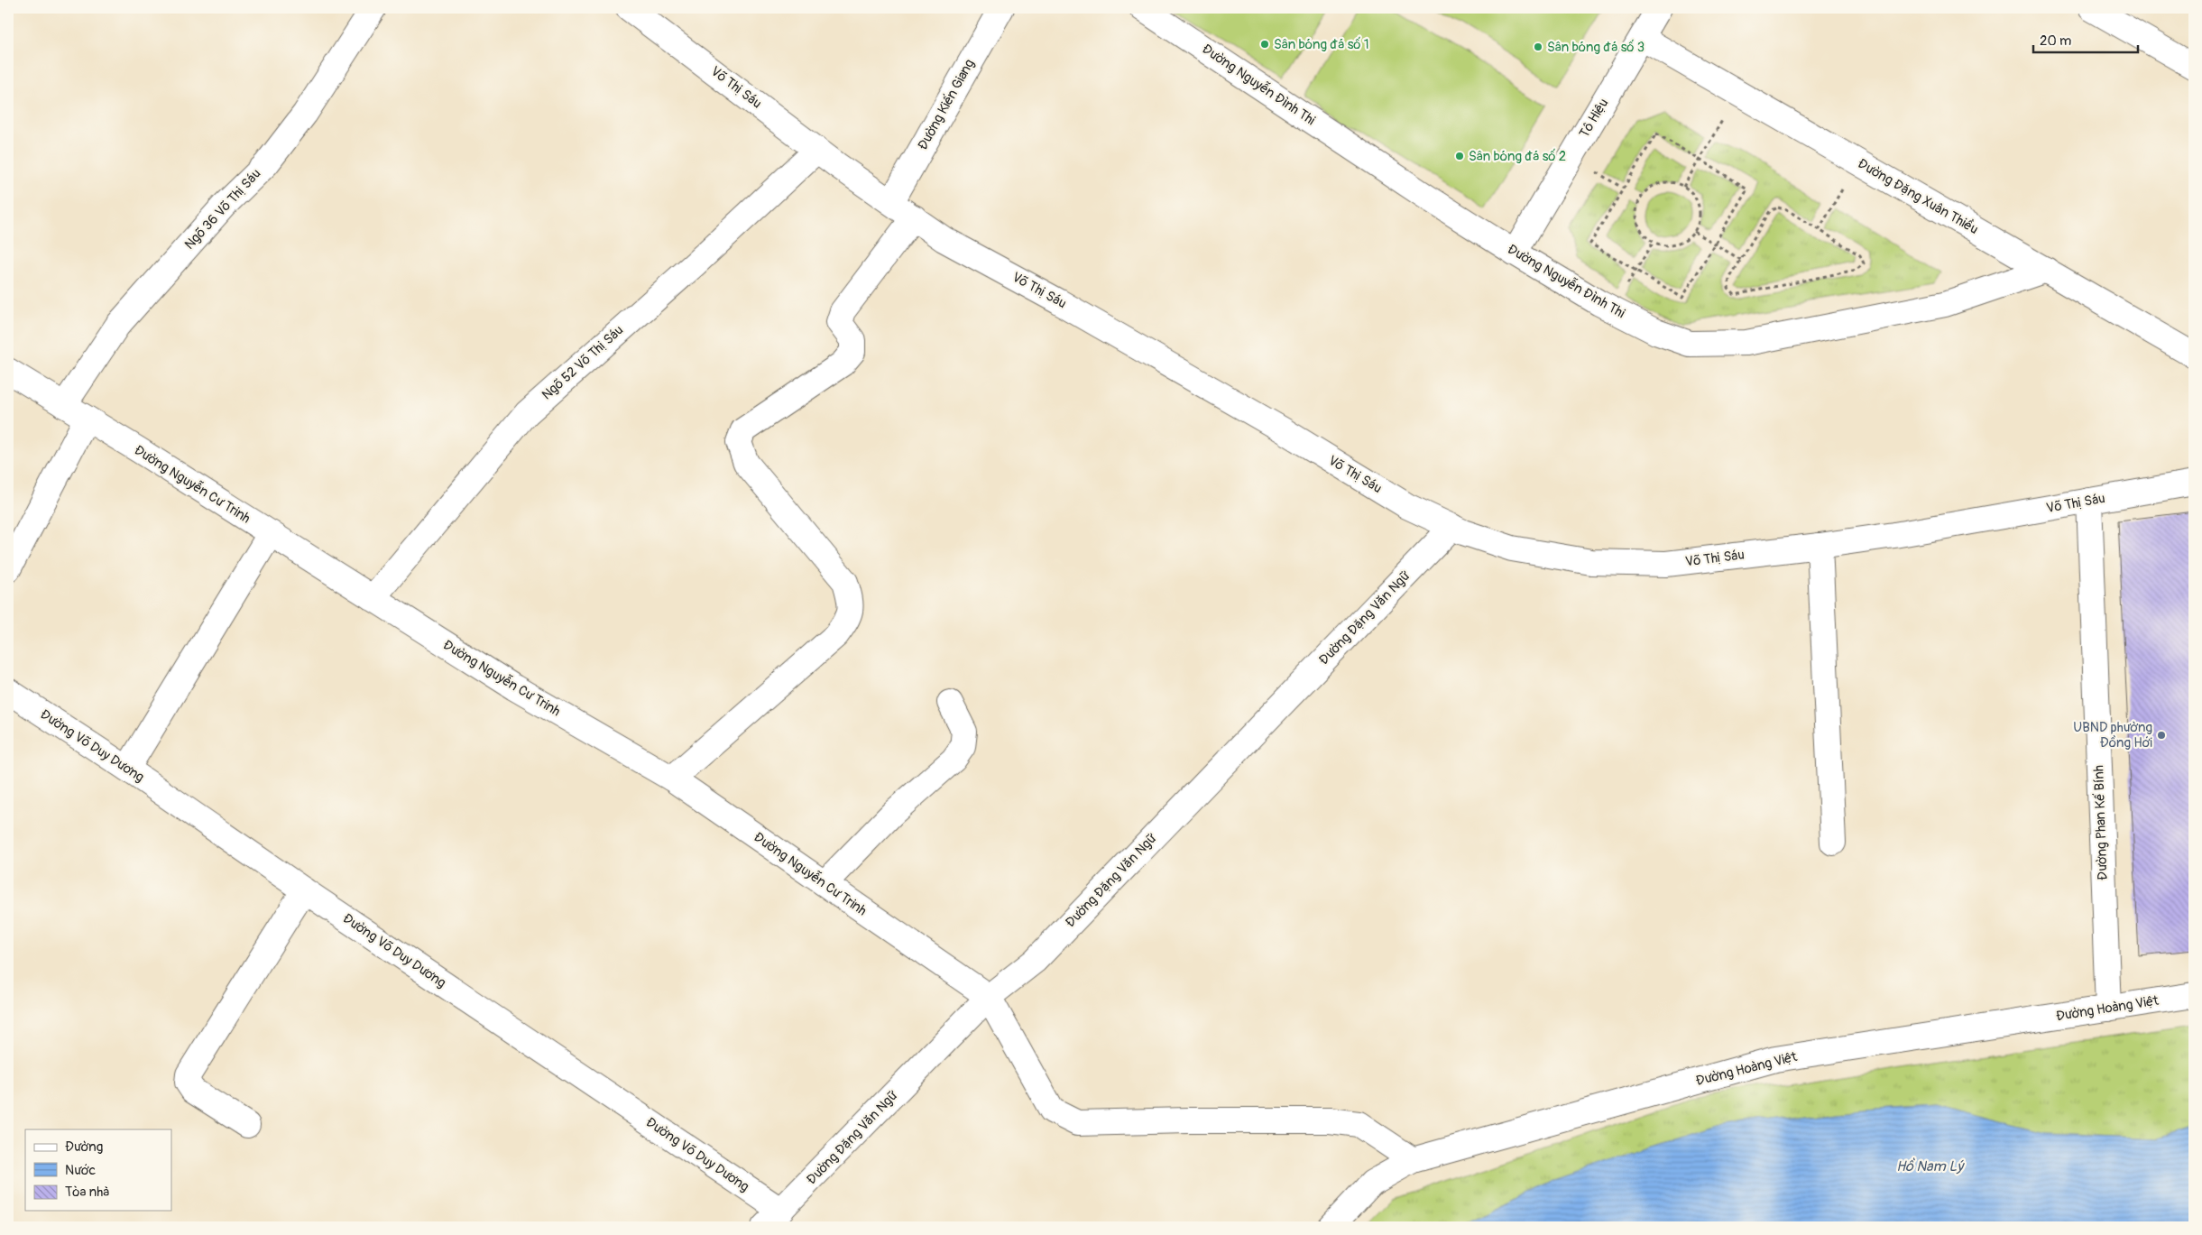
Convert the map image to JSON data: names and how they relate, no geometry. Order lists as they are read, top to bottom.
{
  "streets": {
    "street": [
      "Đường Nguyễn Đình Thi",
      "Võ Thị Sáu",
      "Đường Kiến Giang",
      "Tô Hiệu",
      "Đường Đặng Xuân Thiều",
      "Ngõ 36 Võ Thị Sáu",
      "Ngõ 52 Võ Thị Sáu",
      "Đường Nguyễn Cư Trinh",
      "Đường Đặng Văn Ngữ",
      "Đường Võ Duy Dương",
      "Đường Phan Kế Bính",
      "Đường Hoàng Việt"
    ]
  },
  "crossings": [
    ["Đường Nguyễn Đình Thi", "Tô Hiệu"],
    ["Đường Nguyễn Đình Thi", "Đường Đặng Xuân Thiều"],
    ["Võ Thị Sáu", "Đường Kiến Giang"],
    ["Võ Thị Sáu", "Ngõ 52 Võ Thị Sáu"],
    ["Võ Thị Sáu", "Đường Đặng Văn Ngữ"],
    ["Võ Thị Sáu", "Đường Phan Kế Bính"],
    ["Tô Hiệu", "Đường Đặng Xuân Thiều"],
    ["Ngõ 36 Võ Thị Sáu", "Đường Nguyễn Cư Trinh"],
    ["Ngõ 52 Võ Thị Sáu", "Đường Nguyễn Cư Trinh"],
    ["Đường Nguyễn Cư Trinh", "Đường Đặng Văn Ngữ"],
    ["Đường Đặng Văn Ngữ", "Đường Võ Duy Dương"],
    ["Đường Phan Kế Bính", "Đường Hoàng Việt"]
  ],
  "water": ["Hồ Nam Lý"],
  "places": [
    "Sân bóng đá số 1",
    "Sân bóng đá số 3",
    "Sân bóng đá số 2",
    "UBND phường Đồng Hới"
  ],
  "legend": ["Đường", "Nước", "Tòa nhà"],
  "scale_bar": "20 m"
}
